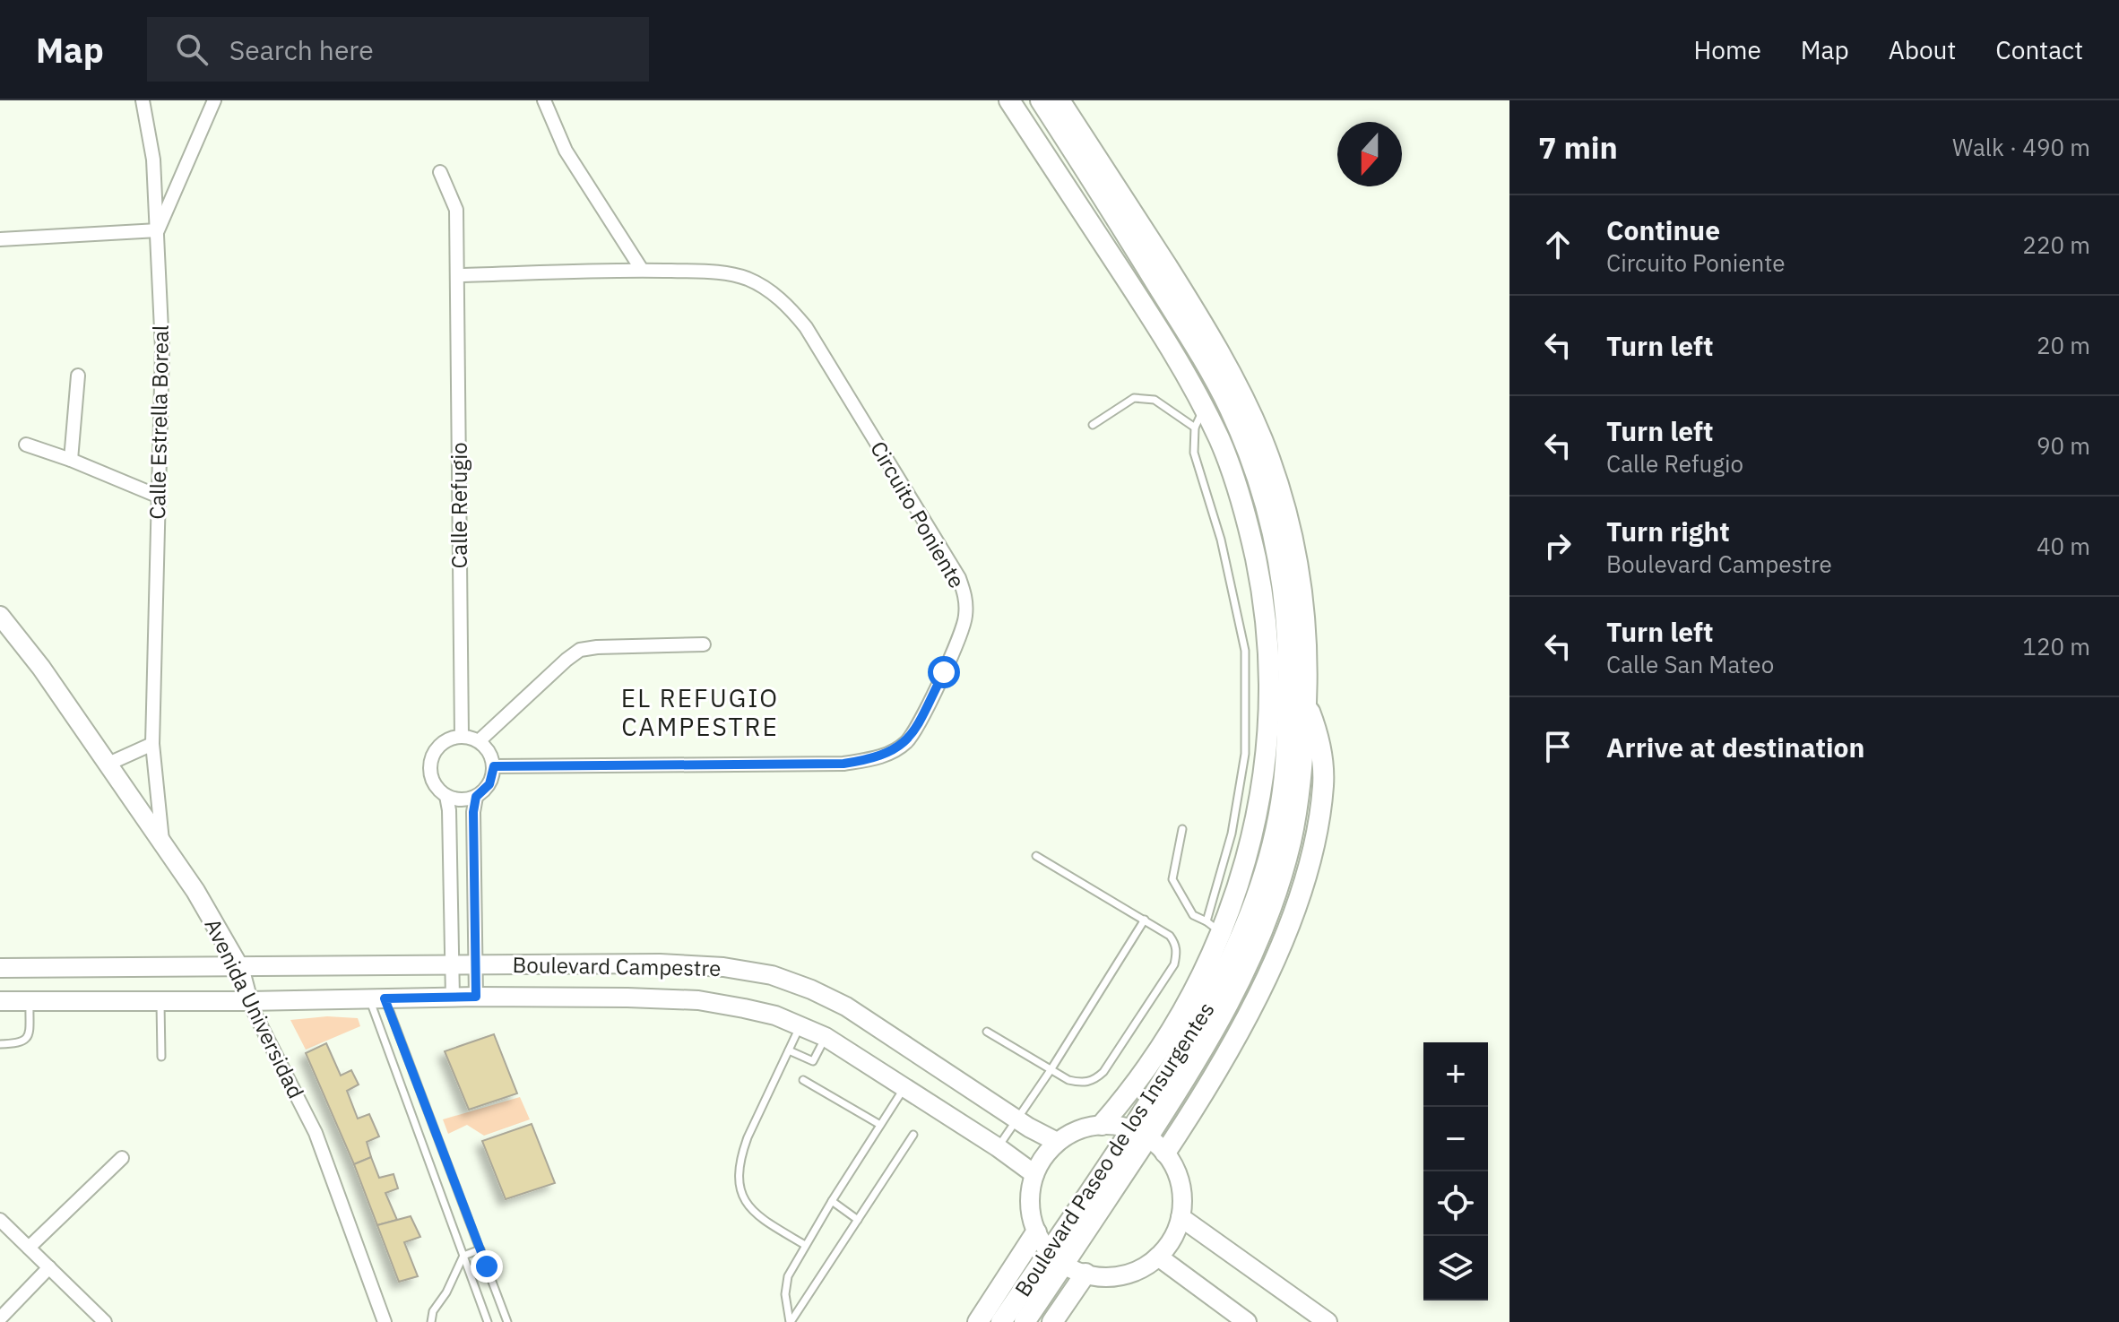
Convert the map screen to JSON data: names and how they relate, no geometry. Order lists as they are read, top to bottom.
{
  "streets": {
    "main road": ["Boulevard Paseo de los Insurgentes"],
    "street": [
      "Calle Estrella Boreal",
      "Calle Refugio",
      "Circuito Poniente",
      "Boulevard Campestre",
      "Avenida Universidad"
    ]
  },
  "crossings": [
    ["Calle Estrella Boreal", "Avenida Universidad"],
    ["Calle Refugio", "Circuito Poniente"],
    ["Boulevard Campestre", "Avenida Universidad"]
  ],
  "districts": ["EL REFUGIO CAMPESTRE"],
  "north": "bottom",
  "page": {
    "header": "Map",
    "search": "Search here",
    "nav": [
      "Home",
      "Map",
      "About",
      "Contact"
    ],
    "heading": ["7 min", "Walk · 490 m"],
    "list": [
      ["Continue", "Circuito Poniente", "220 m"],
      ["Turn left", "20 m"],
      ["Turn left", "Calle Refugio", "90 m"],
      ["Turn right", "Boulevard Campestre", "40 m"],
      ["Turn left", "Calle San Mateo", "120 m"],
      "Arrive at destination"
    ],
    "map_buttons": ["+", "−"]
  }
}
